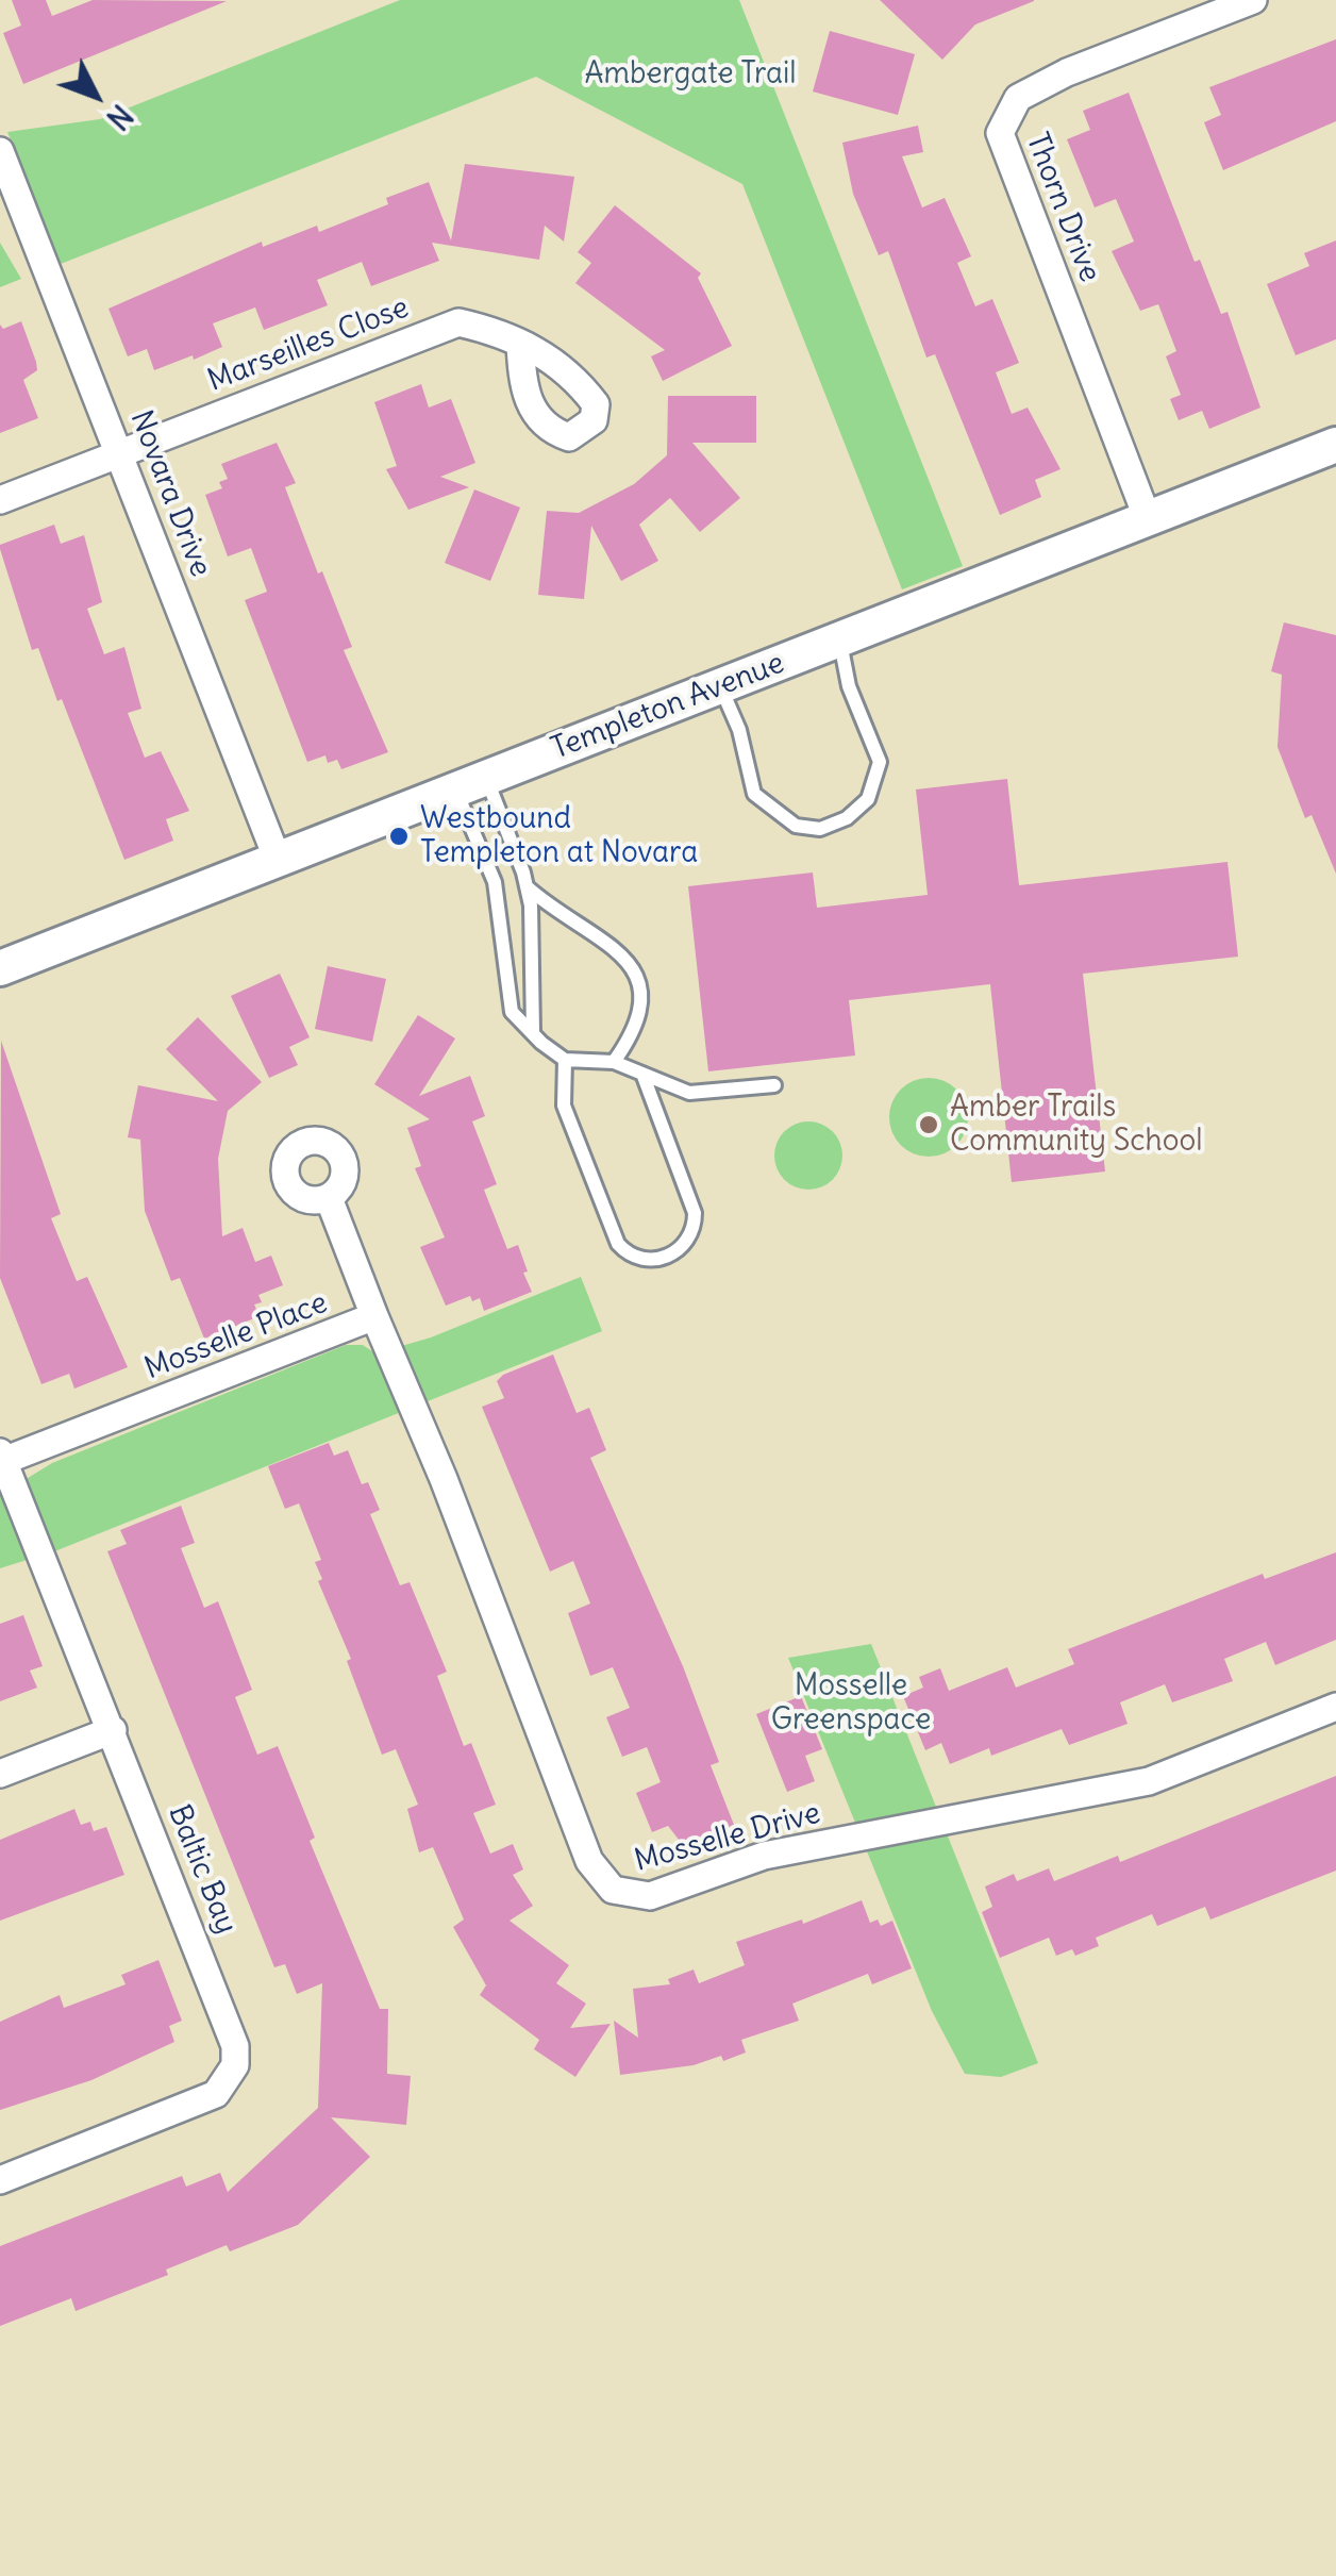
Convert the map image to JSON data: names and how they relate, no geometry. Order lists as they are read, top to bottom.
{
  "streets": {
    "street": [
      "Thorn Drive",
      "Marseilles Close",
      "Novara Drive",
      "Templeton Avenue",
      "Mosselle Place",
      "Mosselle Drive",
      "Baltic Bay"
    ]
  },
  "crossings": [
    ["Thorn Drive", "Templeton Avenue"],
    ["Marseilles Close", "Novara Drive"],
    ["Novara Drive", "Templeton Avenue"],
    ["Mosselle Place", "Mosselle Drive"],
    ["Mosselle Place", "Baltic Bay"]
  ],
  "parks": ["Ambergate Trail", "Mosselle Greenspace"],
  "places": ["Westbound Templeton at Novara", "Amber Trails Community School"],
  "north": "bottom right"
}
